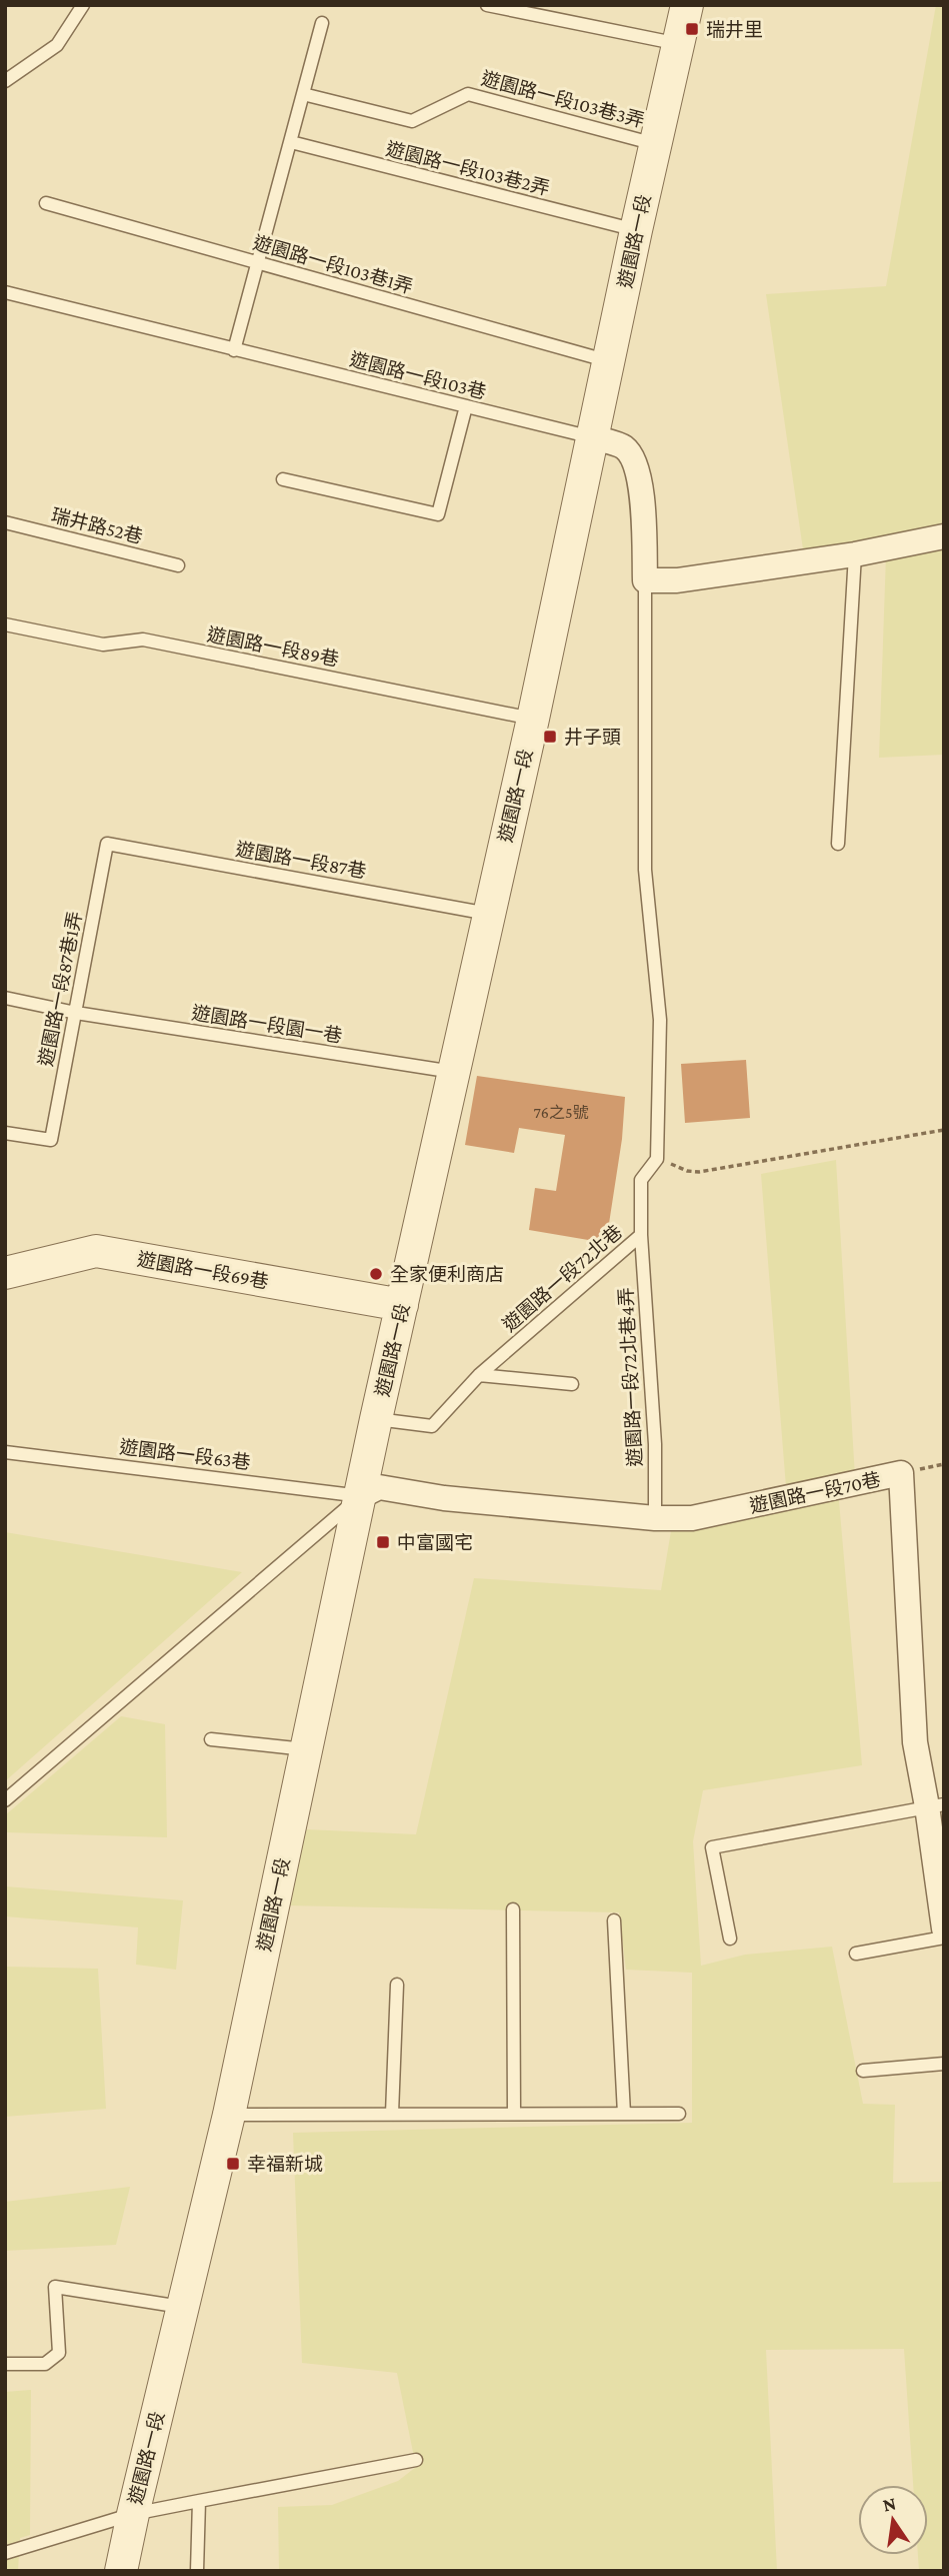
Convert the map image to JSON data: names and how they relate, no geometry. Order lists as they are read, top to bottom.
{
  "streets": {
    "street": ["遊園路一段", "遊園路一段69巷", "遊園路一段70巷"],
    "lane": [
      "遊園路一段103巷3弄",
      "遊園路一段103巷2弄",
      "遊園路一段103巷1弄",
      "遊園路一段103巷",
      "瑞井路52巷",
      "遊園路一段89巷",
      "遊園路一段87巷",
      "遊園路一段87巷1弄",
      "遊園路一段園一巷",
      "遊園路一段72北巷",
      "遊園路一段72北巷4弄",
      "遊園路一段63巷"
    ]
  },
  "crossings": [
    ["遊園路一段103巷3弄", "遊園路一段"],
    ["遊園路一段103巷2弄", "遊園路一段"],
    ["遊園路一段", "遊園路一段103巷1弄"],
    ["遊園路一段", "遊園路一段103巷"],
    ["遊園路一段", "遊園路一段89巷"],
    ["遊園路一段", "遊園路一段87巷"],
    ["遊園路一段", "遊園路一段園一巷"],
    ["遊園路一段", "遊園路一段69巷"],
    ["遊園路一段", "遊園路一段72北巷"],
    ["遊園路一段", "遊園路一段63巷"],
    ["遊園路一段", "遊園路一段70巷"],
    ["遊園路一段87巷", "遊園路一段87巷1弄"],
    ["遊園路一段87巷1弄", "遊園路一段園一巷"],
    ["遊園路一段72北巷", "遊園路一段72北巷4弄"],
    ["遊園路一段72北巷4弄", "遊園路一段70巷"],
    ["遊園路一段63巷", "遊園路一段70巷"]
  ],
  "places": {
    "transit": [
      "瑞井里",
      "井子頭",
      "中富國宅",
      "幸福新城"
    ],
    "other": ["全家便利商店"]
  },
  "house_numbers": ["76之5號"],
  "north": "top"
}
